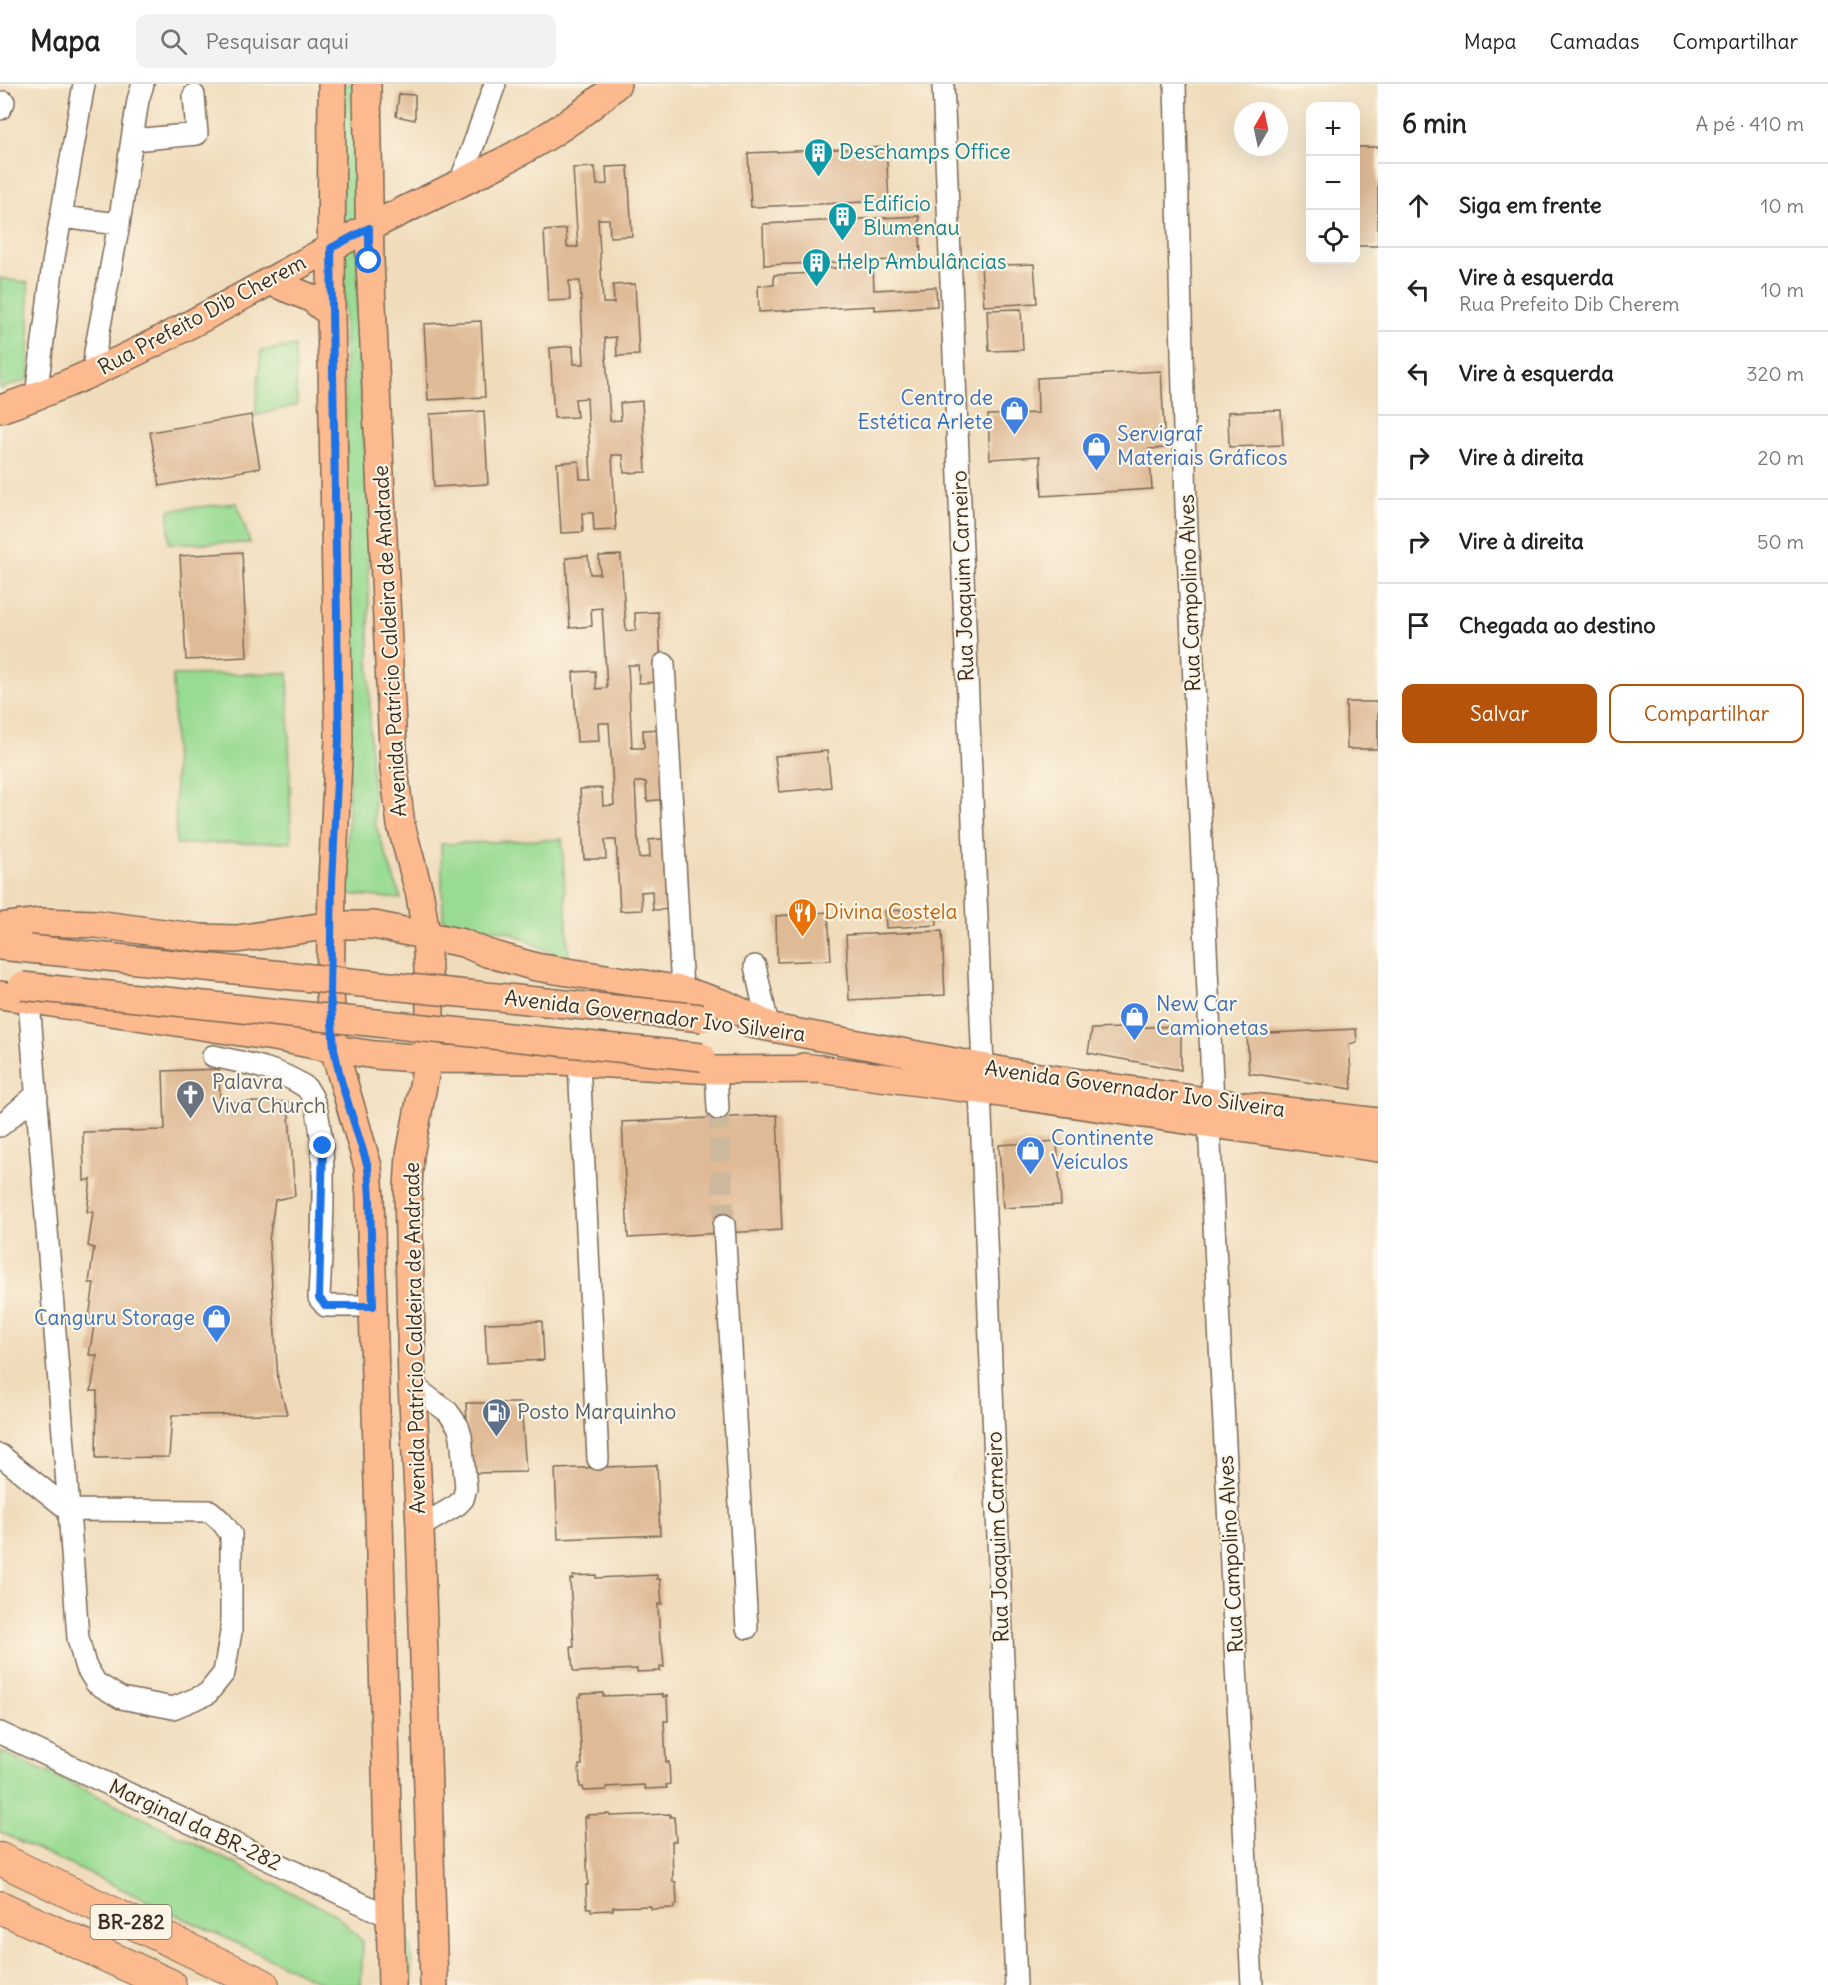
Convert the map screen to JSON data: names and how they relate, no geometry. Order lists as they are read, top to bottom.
{
  "streets": {
    "highway": ["BR-282"],
    "main road": ["Rua Prefeito Dib Cherem", "Avenida Patrício Caldeira de Andrade", "Avenida Governador Ivo Silveira"],
    "street": ["Rua Joaquim Carneiro", "Rua Campolino Alves", "Marginal da BR-282"]
  },
  "crossings": [
    ["Rua Prefeito Dib Cherem", "Avenida Patrício Caldeira de Andrade"],
    ["Rua Joaquim Carneiro", "Avenida Governador Ivo Silveira"],
    ["Rua Campolino Alves", "Avenida Governador Ivo Silveira"],
    ["Avenida Patrício Caldeira de Andrade", "Marginal da BR-282"]
  ],
  "places": {
    "building": ["Deschamps Office", "Edifício Blumenau", "Help Ambulâncias"],
    "shop": [
      "Centro de Estética Arlete",
      "Servigraf Materiais Gráficos",
      "New Car Camionetas",
      "Continente Veículos",
      "Canguru Storage"
    ],
    "restaurant": ["Divina Costela"],
    "church": ["Palavra Viva Church"],
    "fuel station": ["Posto Marquinho"]
  },
  "north": "top",
  "page": {
    "header": "Mapa",
    "search": "Pesquisar aqui",
    "nav": ["Mapa", "Camadas", "Compartilhar"],
    "heading": ["6 min", "A pé · 410 m"],
    "map_buttons": ["+", "−"],
    "list": [
      ["Siga em frente", "10 m"],
      ["Vire à esquerda", "Rua Prefeito Dib Cherem", "10 m"],
      ["Vire à esquerda", "320 m"],
      ["Vire à direita", "20 m"],
      ["Vire à direita", "50 m"],
      "Chegada ao destino"
    ],
    "buttons": ["Salvar", "Compartilhar"]
  }
}
